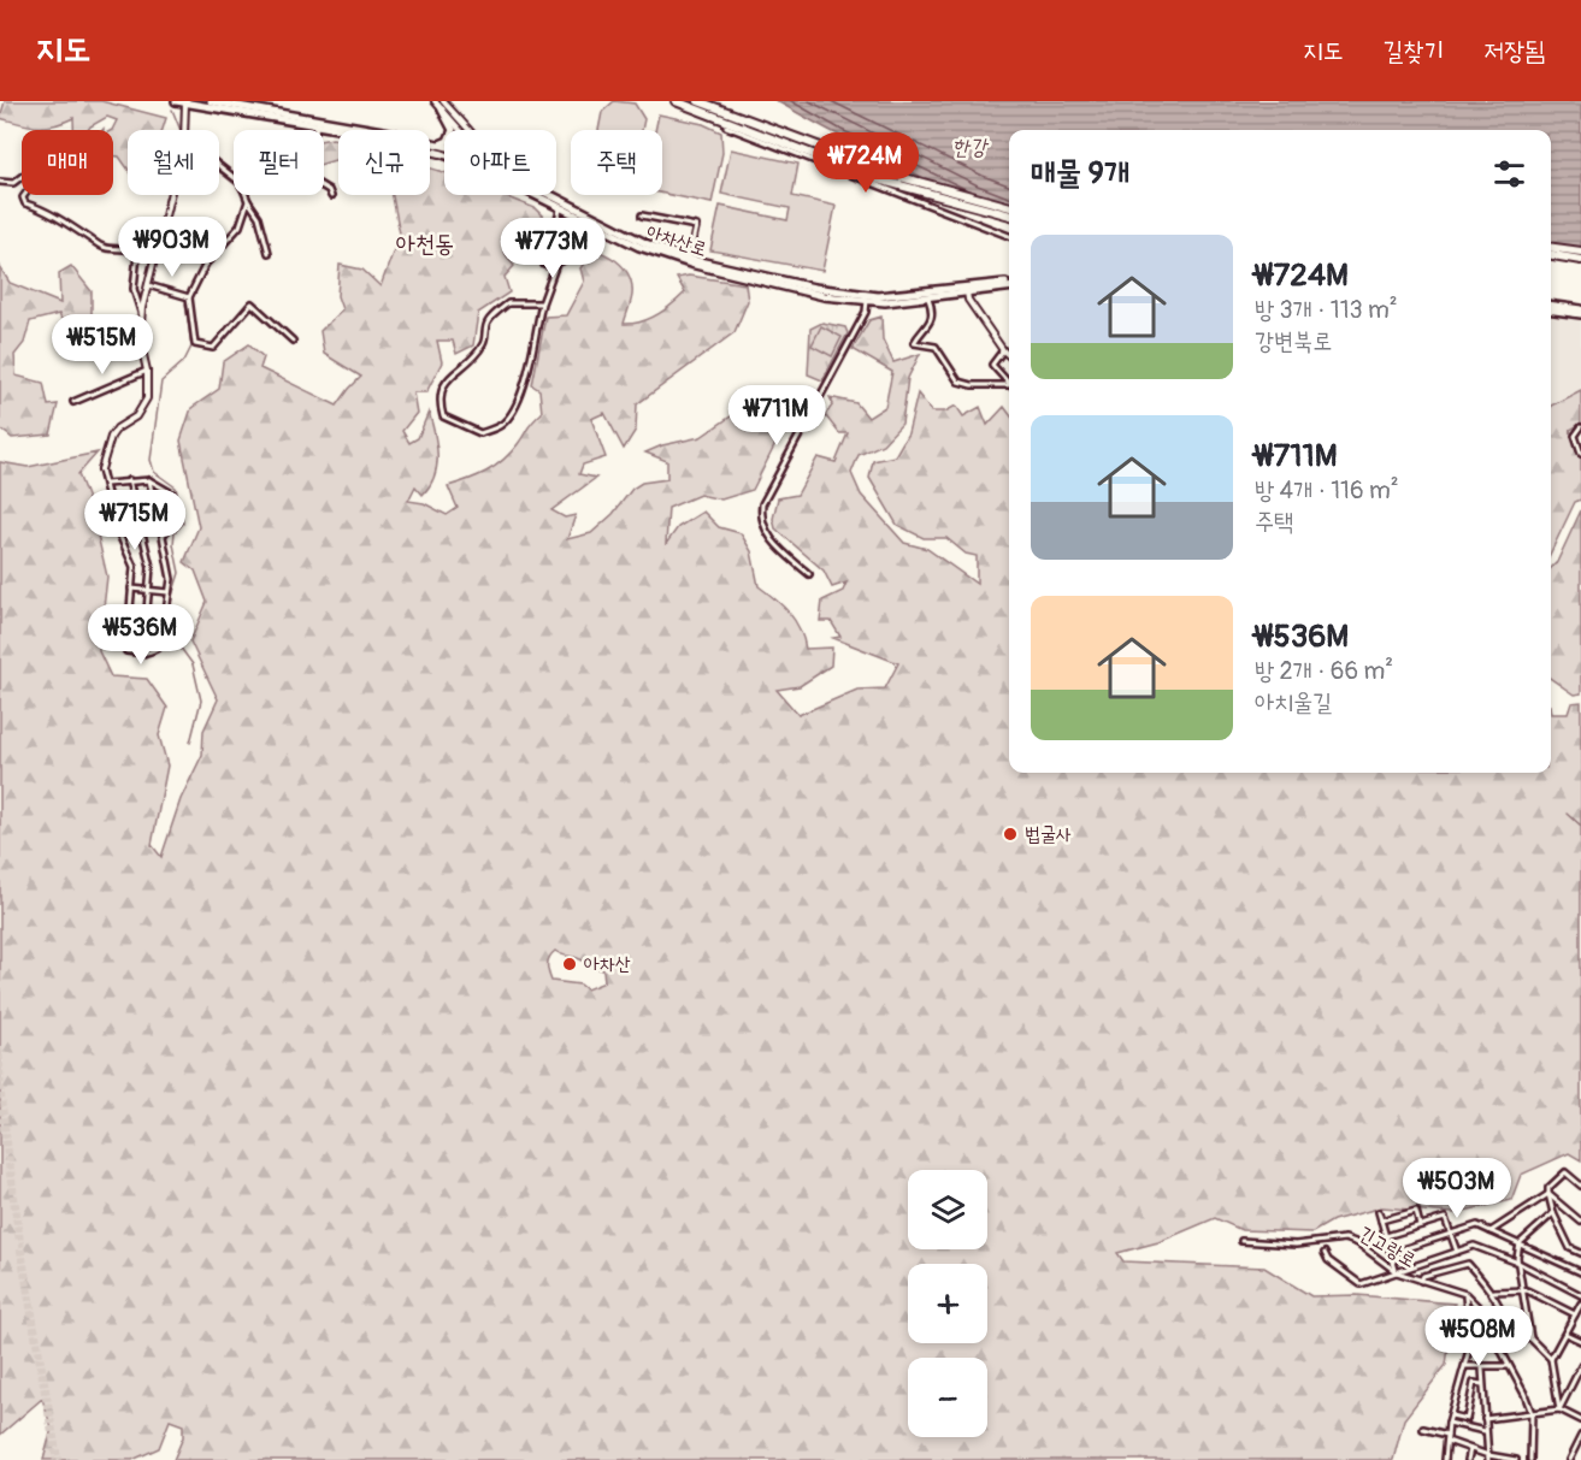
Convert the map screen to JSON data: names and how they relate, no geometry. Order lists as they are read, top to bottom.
{
  "streets": {
    "main road": ["아차산로"],
    "street": ["긴고랑로"]
  },
  "districts": ["아천동"],
  "water": ["한강"],
  "places": ["법굴사", "아차산"],
  "page": {
    "header": "지도",
    "nav": ["지도", "길찾기", "저장됨"],
    "chip": [
      "매매",
      "월세",
      "필터",
      "신규",
      "아파트",
      "주택"
    ],
    "heading": "매물 9개",
    "price": [
      "₩724M",
      "₩903M",
      "₩773M",
      "₩515M",
      "₩711M",
      "₩715M",
      "₩536M",
      "₩503M",
      "₩508M"
    ],
    "list": [
      {
        "name": "₩724M",
        "note": "방 3개 · 113 m² · 강변북로"
      },
      {
        "name": "₩711M",
        "note": "방 4개 · 116 m² · 주택"
      },
      {
        "name": "₩536M",
        "note": "방 2개 · 66 m² · 아치울길"
      }
    ],
    "map_buttons": ["+", "−"]
  }
}
